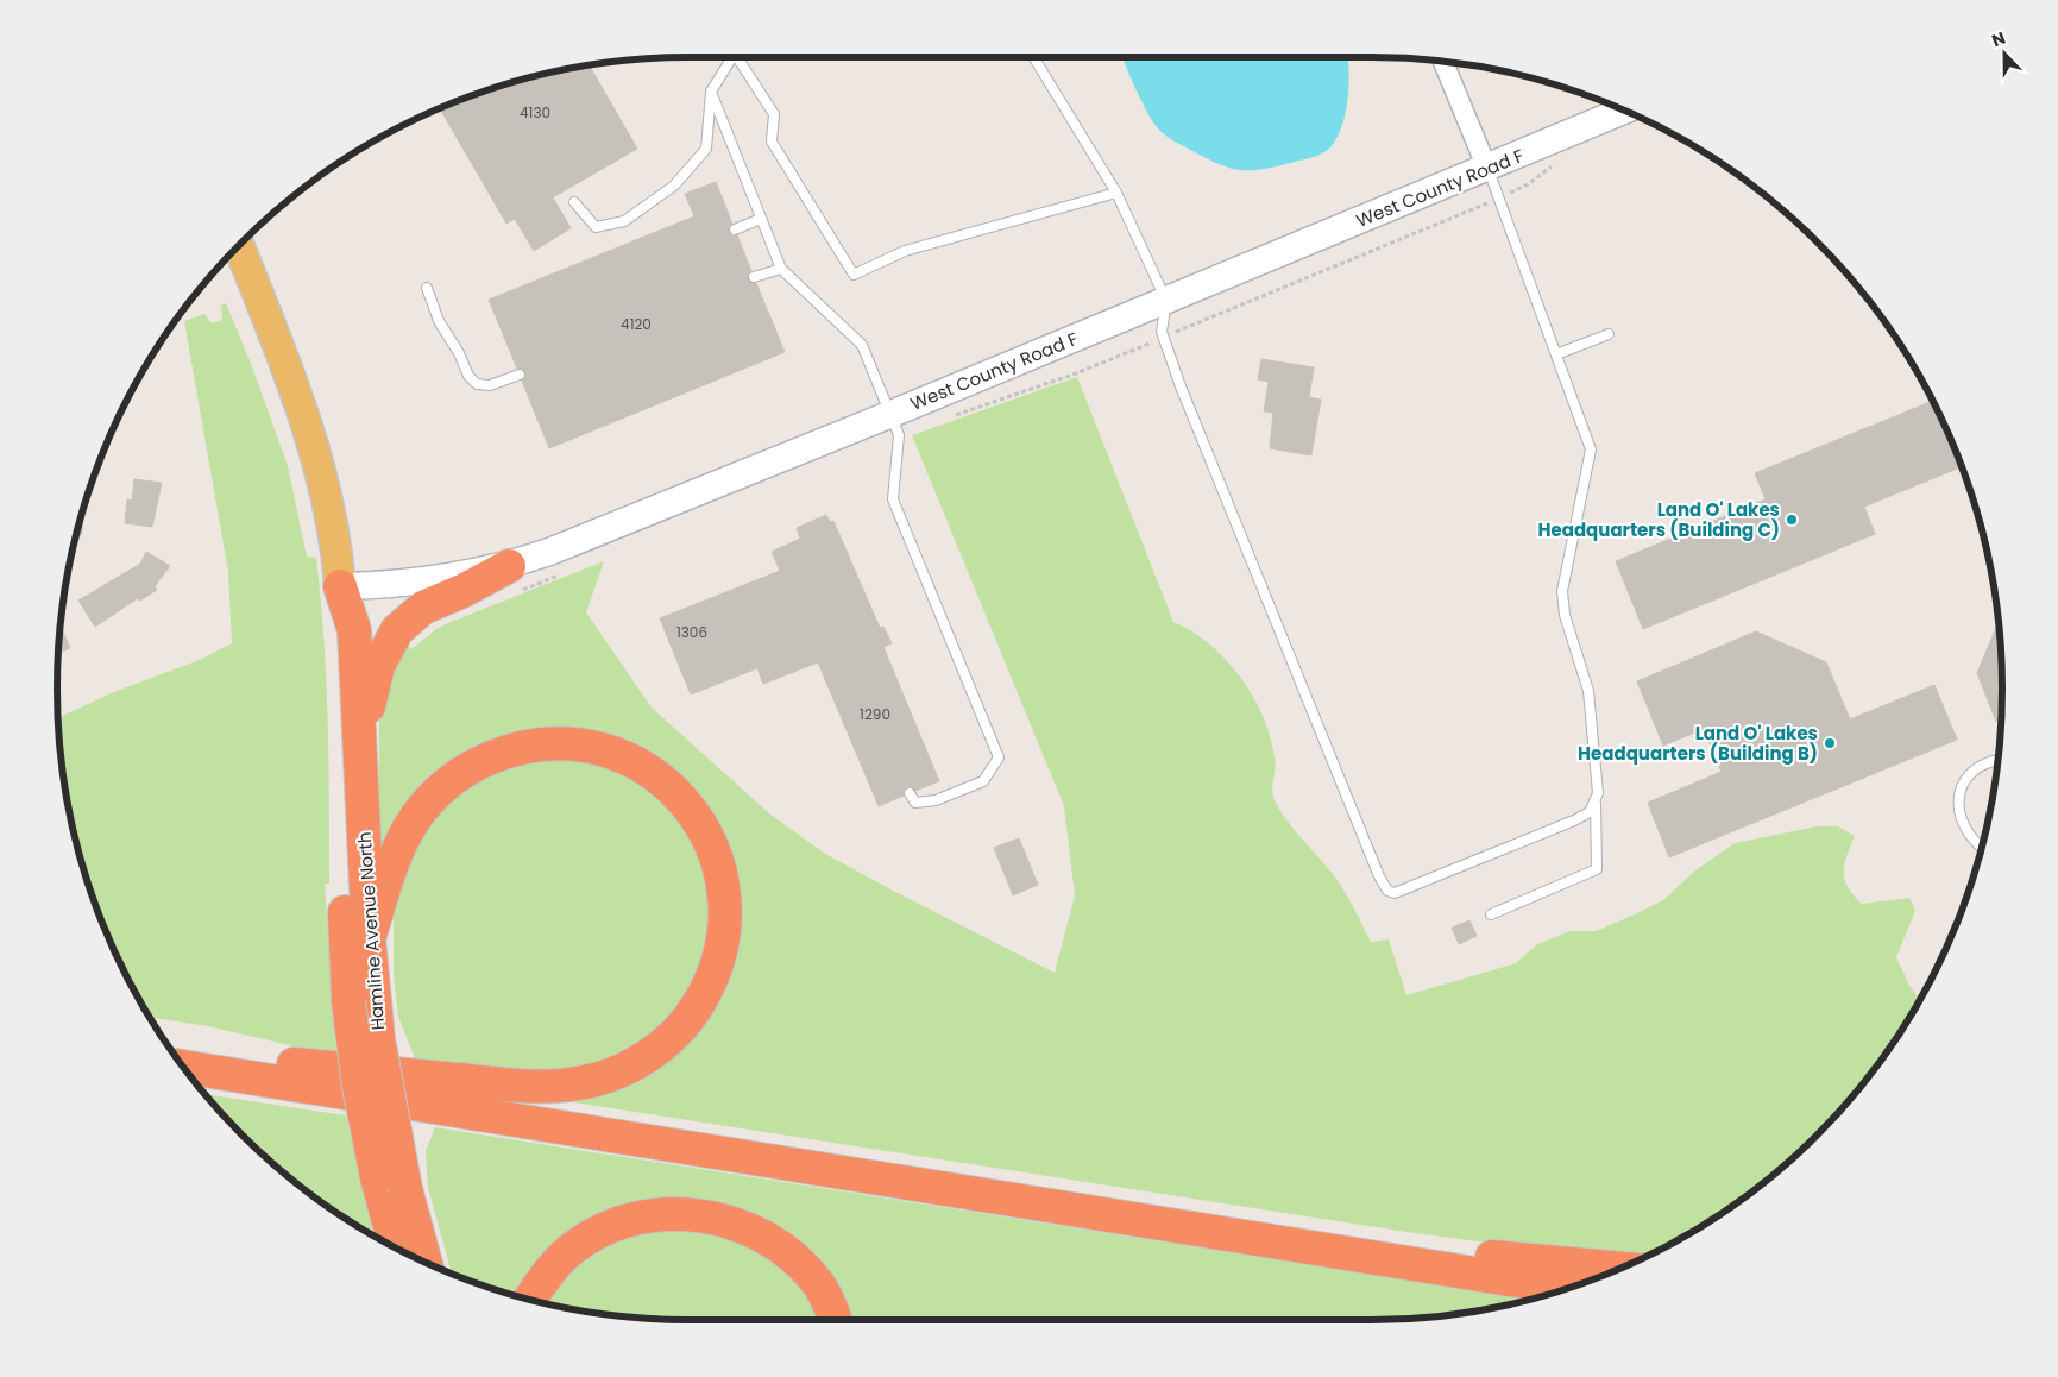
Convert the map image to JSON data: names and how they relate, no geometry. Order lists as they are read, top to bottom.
{
  "streets": {
    "highway": ["Hamline Avenue North"],
    "street": ["West County Road F"]
  },
  "crossings": [
    ["West County Road F", "Hamline Avenue North"]
  ],
  "places": ["Land O' Lakes Headquarters (Building C)", "Land O' Lakes Headquarters (Building B)"],
  "house_numbers": [
    "4130",
    "4120",
    "1306",
    "1290"
  ],
  "north": "top"
}
